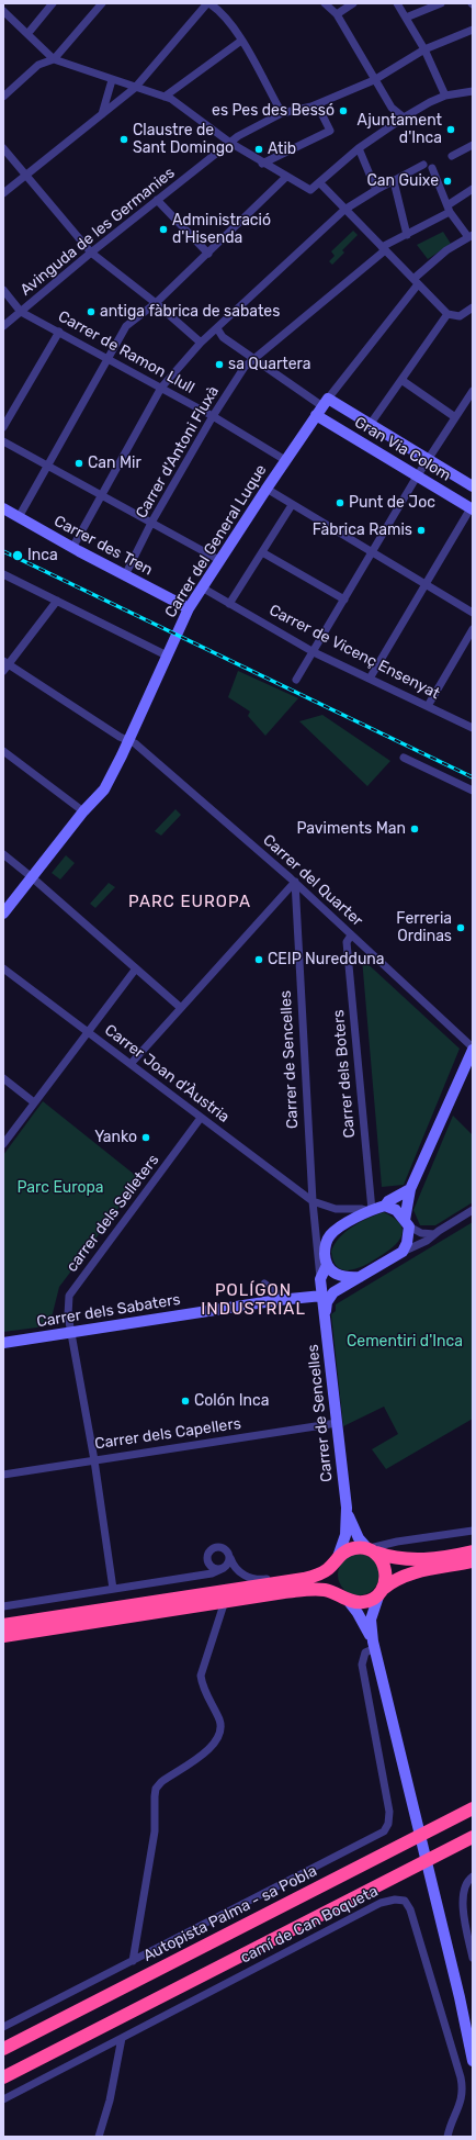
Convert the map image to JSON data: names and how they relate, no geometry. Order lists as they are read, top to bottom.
{
  "streets": {
    "highway": ["Autopista Palma - sa Pobla"],
    "main road": [
      "Gran Via Colom",
      "Carrer del General Luque",
      "Carrer des Tren",
      "Carrer de Sencelles",
      "Carrer dels Sabaters"
    ],
    "street": [
      "Avinguda de les Germanies",
      "Carrer de Ramon Llull",
      "Carrer d'Antoni Fluxà",
      "Carrer de Vicenç Ensenyat",
      "Carrer del Quarter",
      "Carrer Joan d'Àustria",
      "Carrer dels Boters",
      "carrer dels Selleters",
      "Carrer dels Capellers",
      "camí de Can Boqueta"
    ]
  },
  "crossings": [
    ["Avinguda de les Germanies", "Carrer de Ramon Llull"],
    ["Carrer de Ramon Llull", "Carrer d'Antoni Fluxà"],
    ["Carrer de Ramon Llull", "Carrer del General Luque"],
    ["Gran Via Colom", "Carrer del General Luque"],
    ["Carrer d'Antoni Fluxà", "Carrer des Tren"],
    ["Carrer del General Luque", "Carrer des Tren"],
    ["Carrer del General Luque", "Carrer de Vicenç Ensenyat"],
    ["Carrer del General Luque", "Carrer del Quarter"],
    ["Carrer del Quarter", "Carrer de Sencelles"],
    ["Carrer del Quarter", "Carrer dels Boters"],
    ["Carrer de Sencelles", "Carrer Joan d'Àustria"],
    ["Carrer de Sencelles", "Carrer dels Boters"],
    ["Carrer de Sencelles", "Carrer dels Sabaters"],
    ["Carrer de Sencelles", "Carrer dels Capellers"],
    ["Carrer Joan d'Àustria", "Carrer dels Boters"],
    ["Carrer Joan d'Àustria", "carrer dels Selleters"],
    ["carrer dels Selleters", "Carrer dels Sabaters"],
    ["carrer dels Selleters", "Carrer dels Capellers"]
  ],
  "districts": ["PARC EUROPA", "POLÍGON INDUSTRIAL"],
  "parks": ["Parc Europa", "Cementiri d'Inca"],
  "places": [
    "es Pes des Bessó",
    "Ajuntament d'Inca",
    "Claustre de Sant Domingo",
    "Atib",
    "Can Guixe",
    "Administració d'Hisenda",
    "antiga fàbrica de sabates",
    "sa Quartera",
    "Can Mir",
    "Punt de Joc",
    "Fàbrica Ramis",
    "Inca",
    "Paviments Man",
    "Ferreria Ordinas",
    "CEIP Nuredduna",
    "Yanko",
    "Colón Inca"
  ]
}
